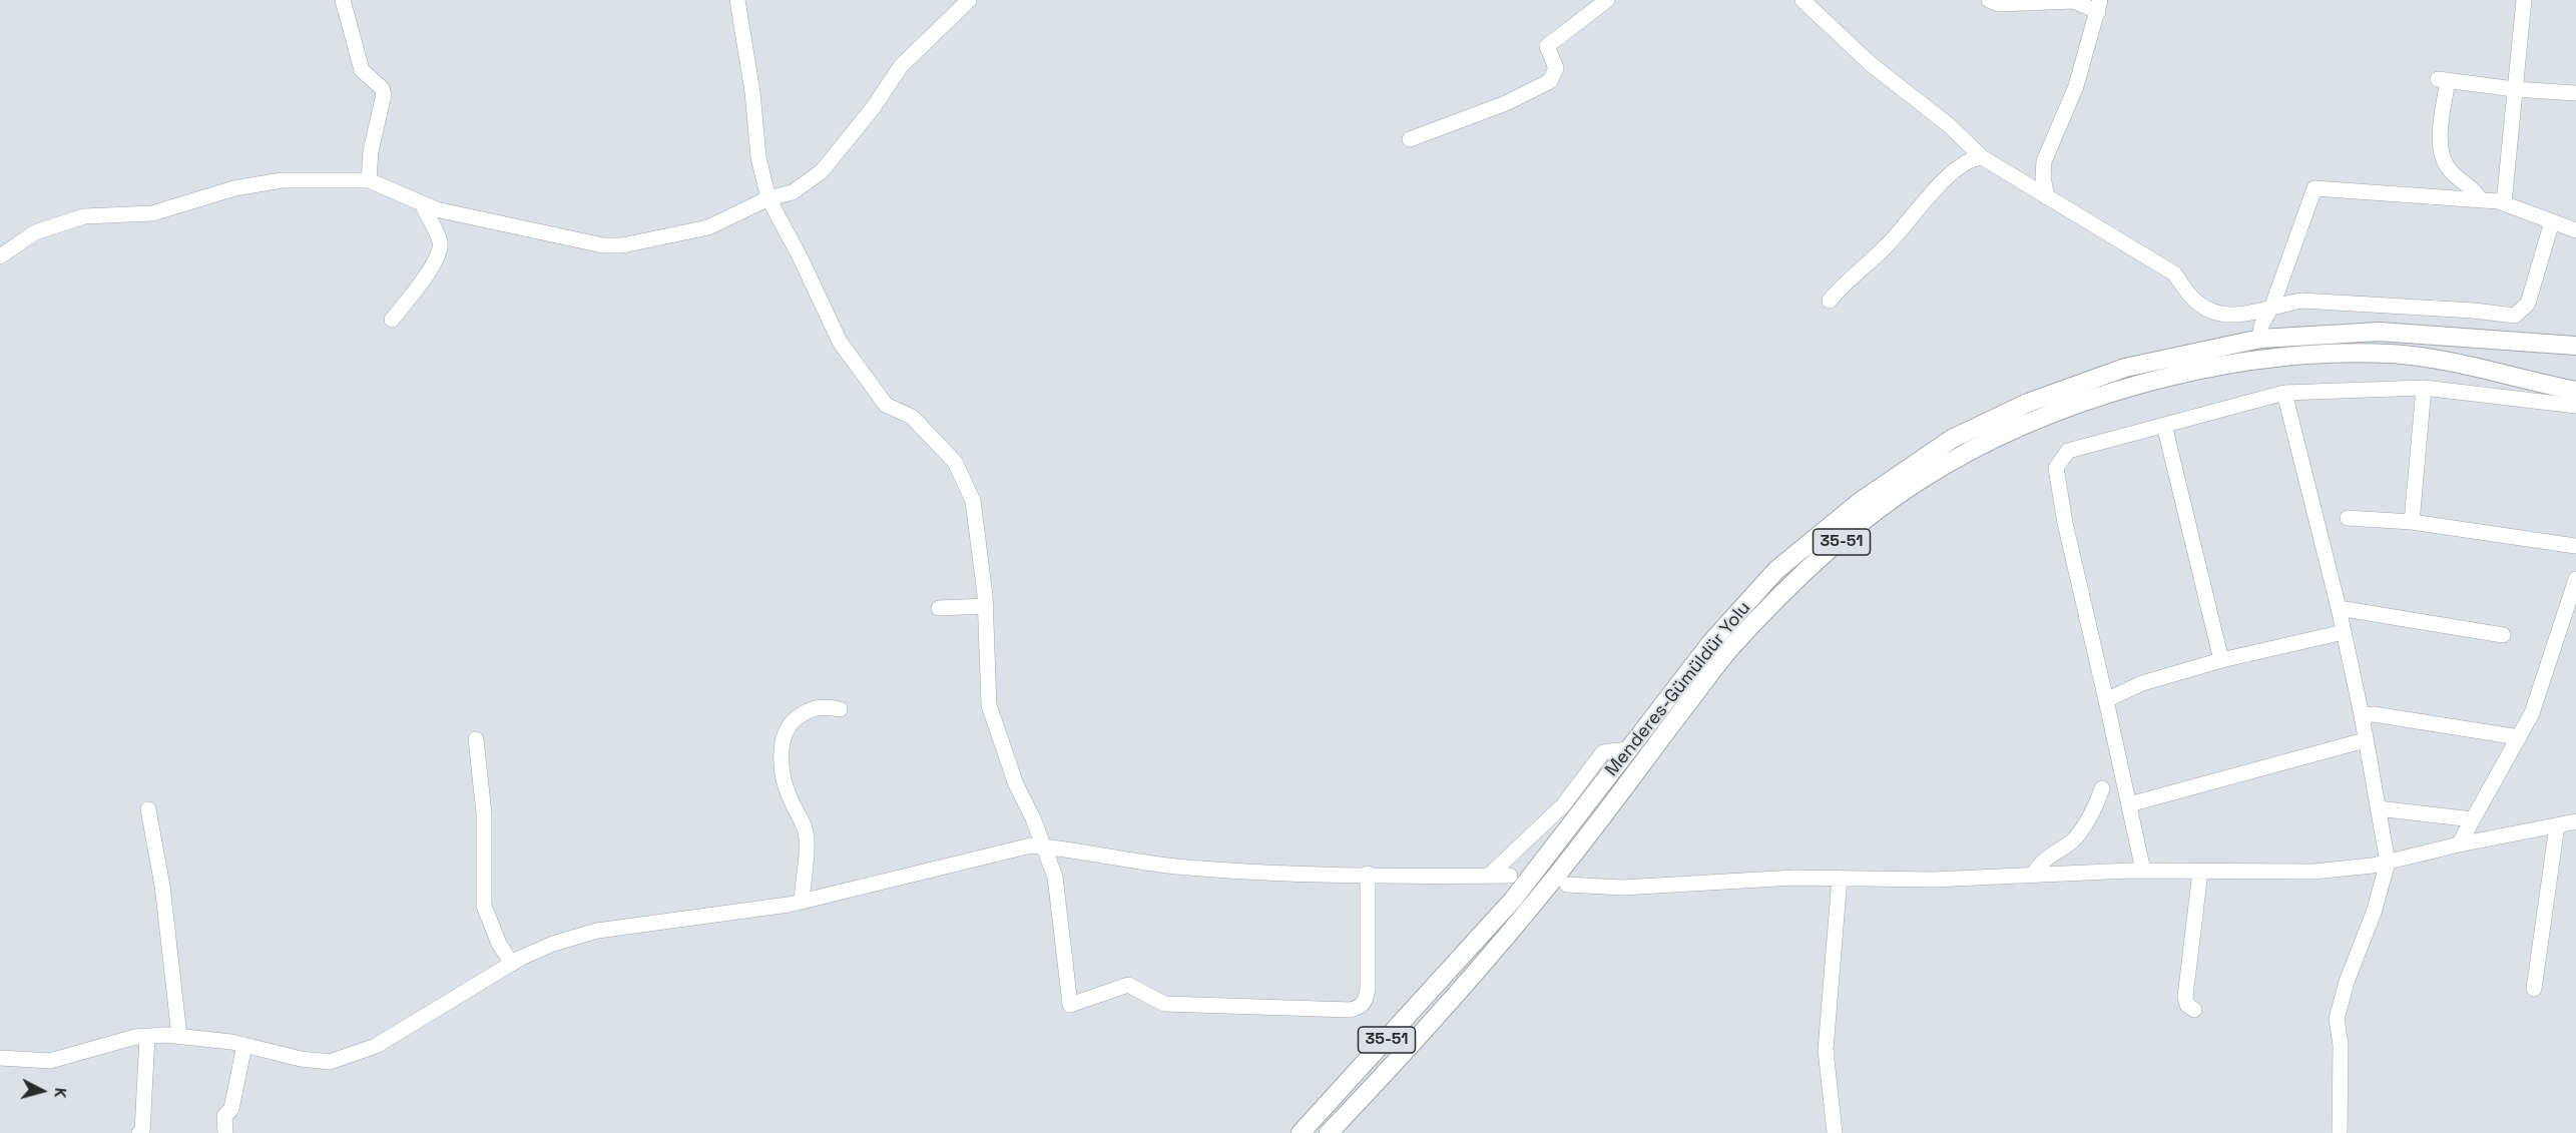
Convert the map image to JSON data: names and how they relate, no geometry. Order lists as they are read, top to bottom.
{
  "streets": {
    "main road": ["35-51", "Menderes-Gümüldür Yolu"]
  },
  "north": "right"
}
